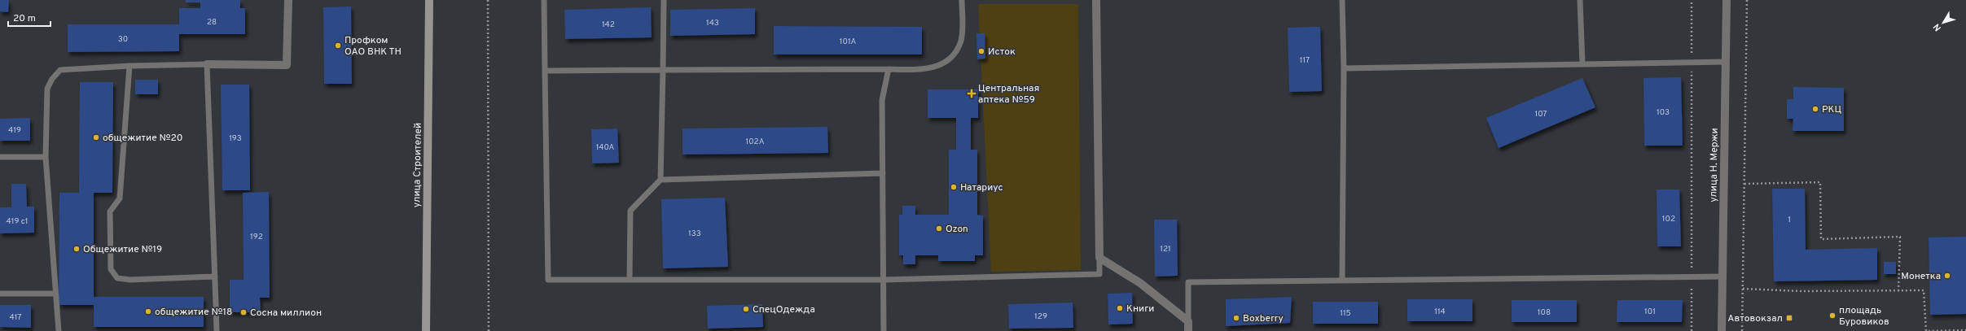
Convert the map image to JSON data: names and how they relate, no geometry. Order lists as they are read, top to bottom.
{
  "streets": {
    "main road": ["улица Строителей"],
    "street": ["улица Н. Мержи"]
  },
  "places": {
    "other": [
      "Профком ОАО ВНК ТН",
      "Исток",
      "РКЦ",
      "общежитие №20",
      "Натариус",
      "Ozon",
      "Общежитие №19",
      "Монетка",
      "Книги",
      "СпецОдежда",
      "общежитие №18",
      "Сосна миллион",
      "площадь Буровиков",
      "Boxberry"
    ],
    "health": ["Центральная аптека №59"],
    "transit": ["Автовокзал"]
  },
  "house_numbers": [
    "28",
    "143",
    "142",
    "30",
    "101А",
    "117",
    "103",
    "107",
    "419",
    "193",
    "102А",
    "140А",
    "102",
    "1",
    "419 с1",
    "133",
    "192",
    "121",
    "114",
    "101",
    "108",
    "115",
    "129",
    "417"
  ],
  "scale_bar": "20 m",
  "north": "bottom left"
}
